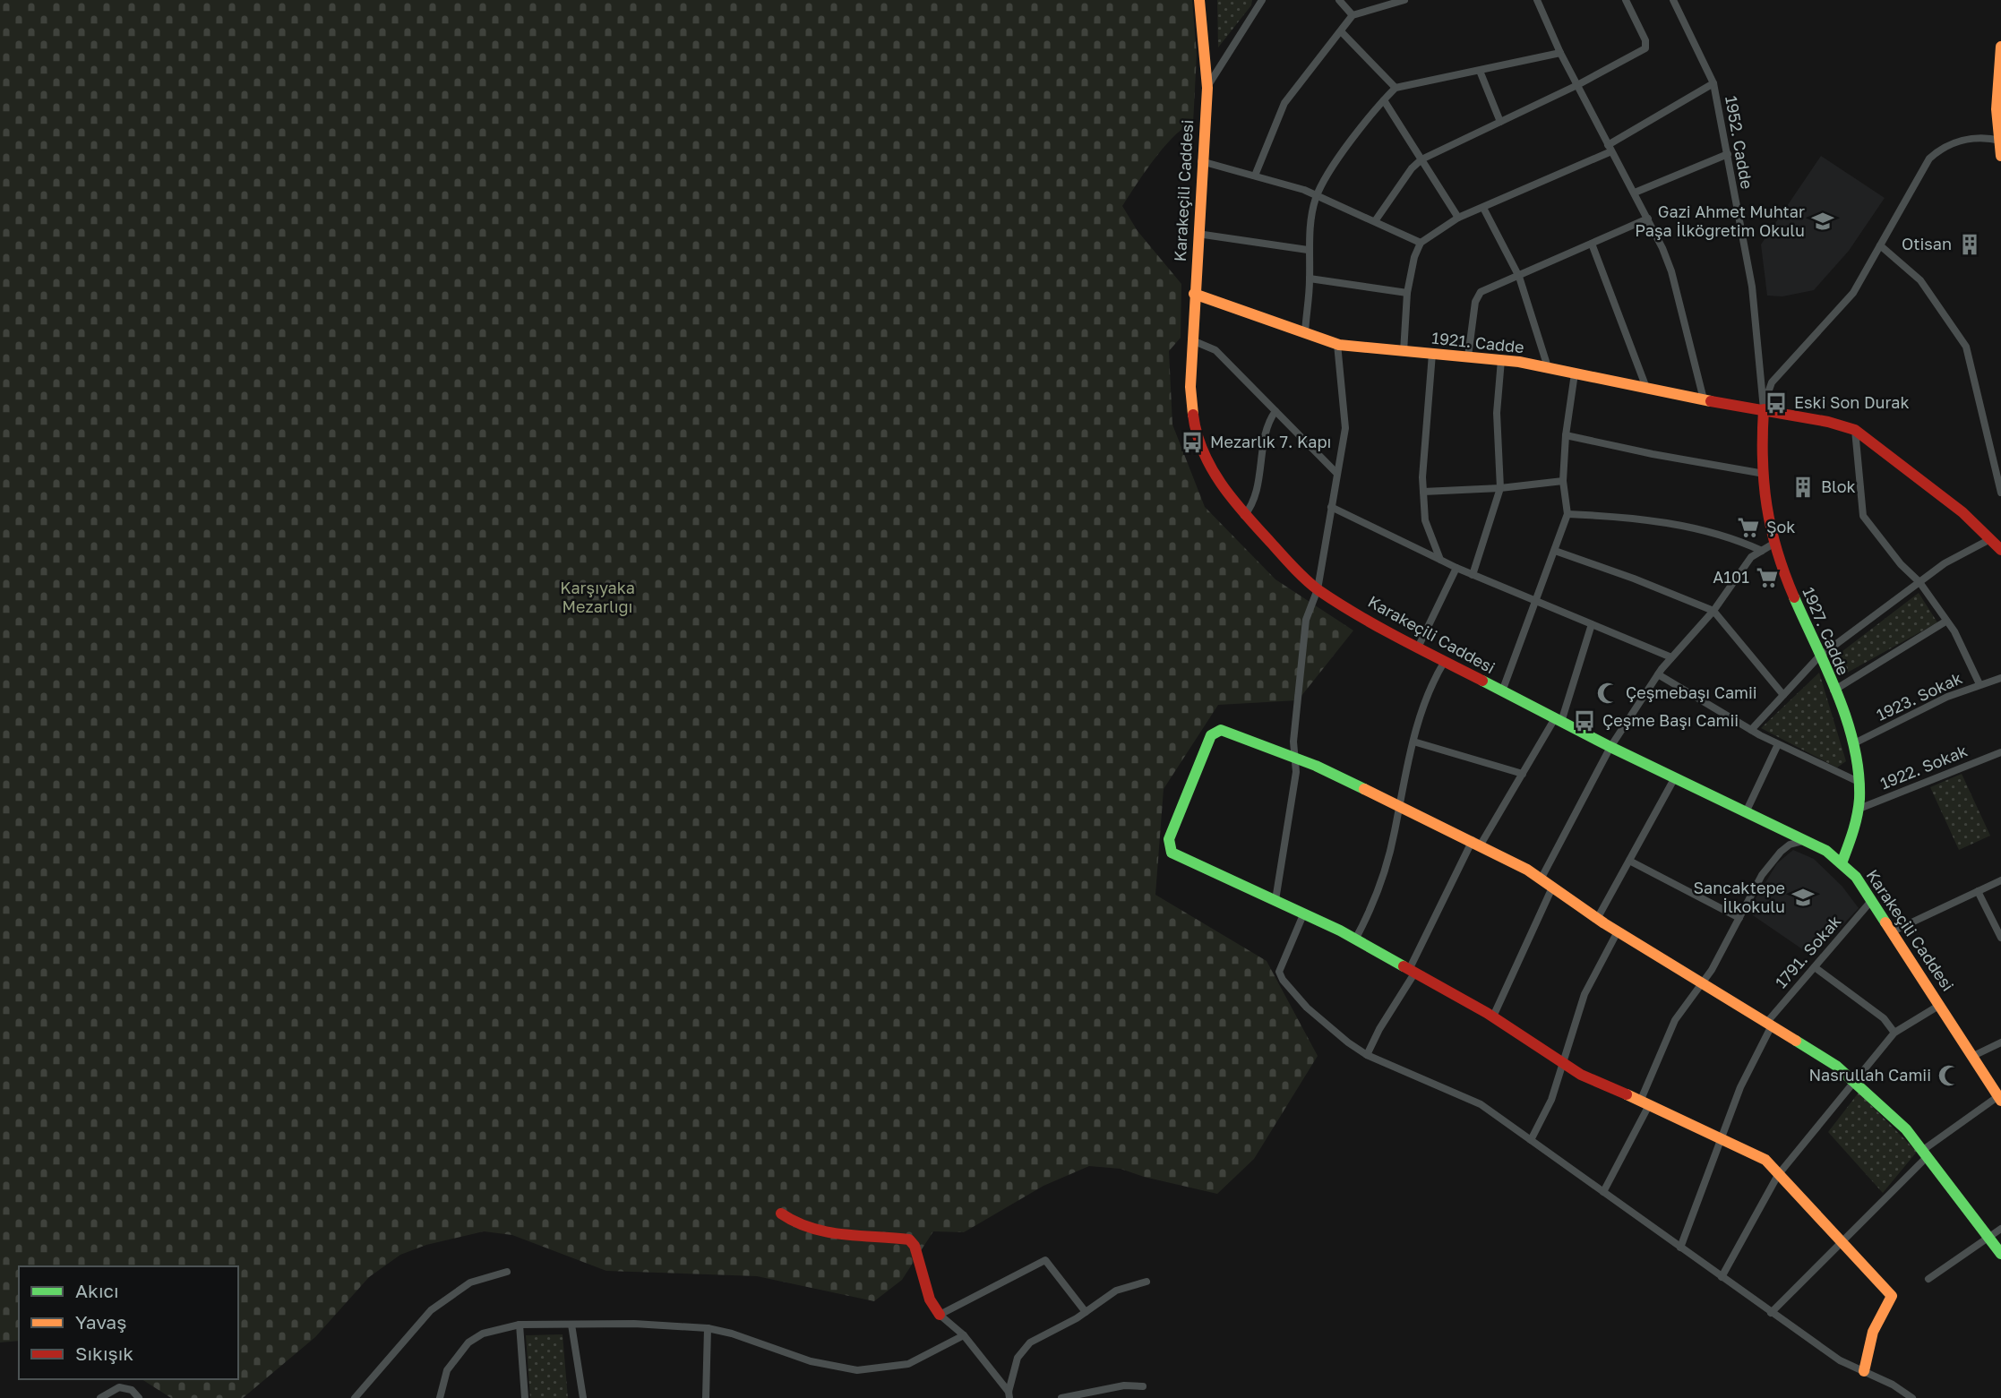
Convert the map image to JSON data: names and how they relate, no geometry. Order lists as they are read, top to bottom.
{
  "streets": {
    "street": [
      "1952. Cadde",
      "Karakeçili Caddesi",
      "1921. Cadde",
      "1927. Cadde",
      "1923. Sokak",
      "1922. Sokak",
      "1791. Sokak"
    ]
  },
  "crossings": [
    ["1952. Cadde", "1921. Cadde"],
    ["1952. Cadde", "1927. Cadde"],
    ["Karakeçili Caddesi", "1921. Cadde"],
    ["Karakeçili Caddesi", "1927. Cadde"],
    ["Karakeçili Caddesi", "1791. Sokak"],
    ["1921. Cadde", "1927. Cadde"],
    ["1927. Cadde", "1923. Sokak"],
    ["1927. Cadde", "1922. Sokak"]
  ],
  "parks": ["Karşıyaka Mezarlığı"],
  "places": {
    "school or university": ["Gazi Ahmet Muhtar Paşa İlköğretim Okulu", "Sancaktepe İlkokulu"],
    "building": ["Otisan", "Blok"],
    "bus stop": ["Eski Son Durak", "Mezarlık 7. Kapı", "Çeşme Başı Camii"],
    "supermarket": ["Şok", "A101"],
    "mosque": ["Çeşmebaşı Camii", "Nasrullah Camii"]
  },
  "legend": ["Akıcı", "Yavaş", "Sıkışık"]
}
